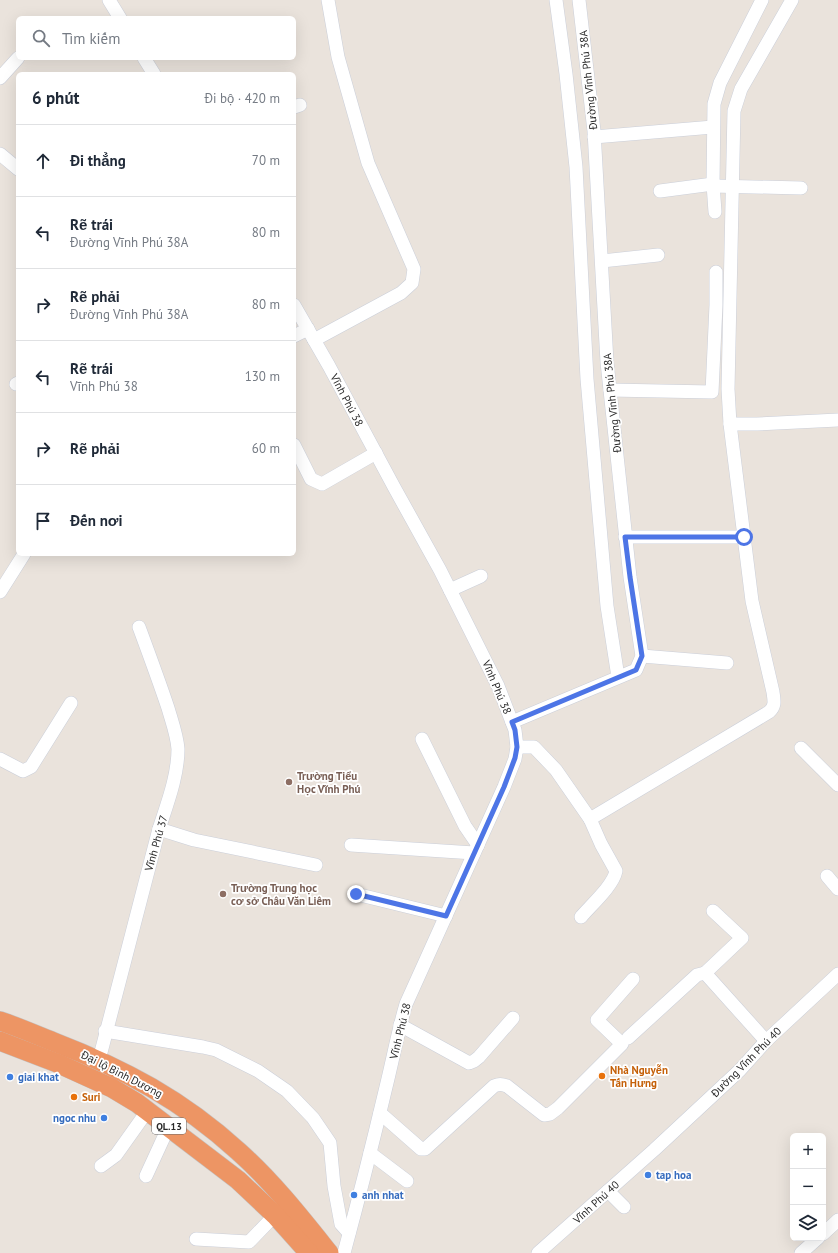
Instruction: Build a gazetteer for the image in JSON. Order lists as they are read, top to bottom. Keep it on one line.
{"streets":{"highway":["Đại lộ Bình Dương","QL.13"],"street":["Đường Vĩnh Phú 38A","Vĩnh Phú 38","Vĩnh Phú 37","Đường Vĩnh Phú 40","Vĩnh Phú 40"]},"crossings":[["Vĩnh Phú 37","Đại lộ Bình Dương"],["Đường Vĩnh Phú 40","Vĩnh Phú 40"]],"places":["Trường Tiểu Học Vĩnh Phú","Trường Trung học cơ sở Châu Văn Liêm","Nhà Nguyễn Tấn Hưng","giai khat","Suri","ngoc nhu","tap hoa","anh nhat"],"page":{"search":"Tìm kiếm","heading":["6 phút","Đi bộ · 420 m"],"list":[["Đi thẳng","70 m"],["Rẽ trái","Đường Vĩnh Phú 38A","80 m"],["Rẽ phải","Đường Vĩnh Phú 38A","80 m"],["Rẽ trái","Vĩnh Phú 38","130 m"],["Rẽ phải","60 m"],"Đến nơi"],"map_buttons":["+","−"]}}
